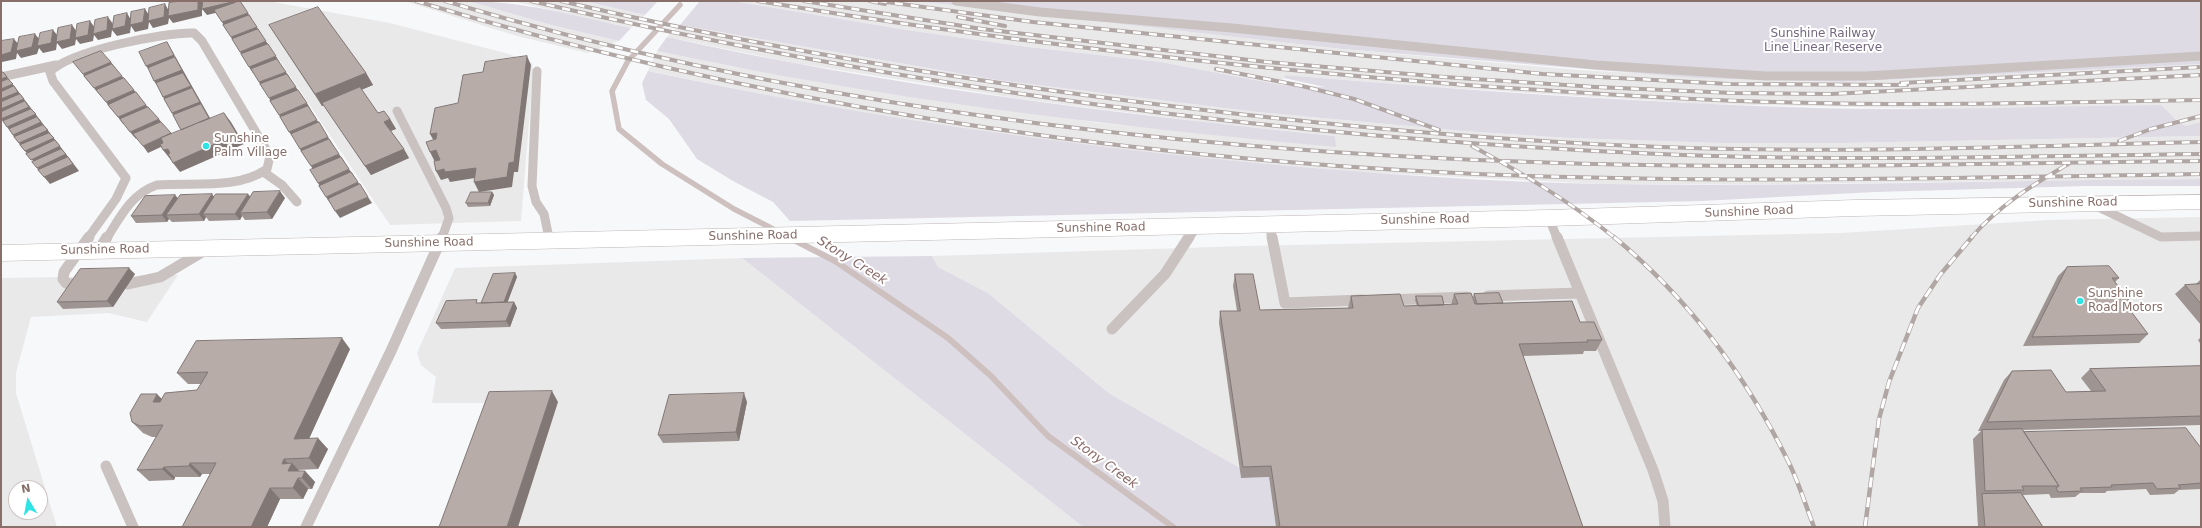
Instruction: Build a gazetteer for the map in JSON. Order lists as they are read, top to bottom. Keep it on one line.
{"streets":{"main road":["Sunshine Road"]},"water":["Stony Creek"],"parks":["Sunshine Railway Line Linear Reserve"],"places":["Sunshine Palm Village","Sunshine Road Motors"],"north":"top"}
